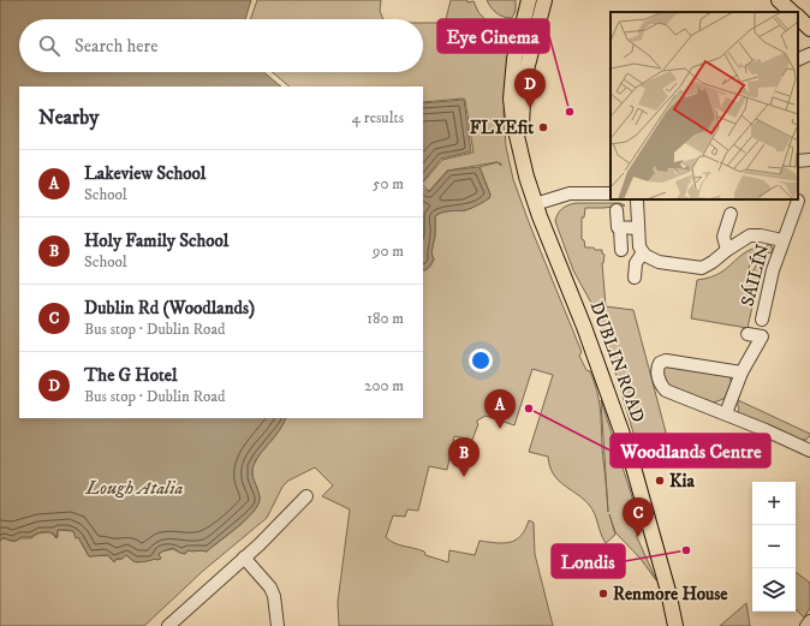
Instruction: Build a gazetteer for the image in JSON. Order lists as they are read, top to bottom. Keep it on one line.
{"streets":{"main road":["DUBLIN ROAD"],"street":["SÁILÍN"]},"water":["Lough Atalia"],"places":["Eye Cinema","FLYEfit","Woodlands Centre","Kia","Londis","Renmore House"],"page":{"search":"Search here","pins":["D","A","B","C"],"heading":["Nearby","4 results"],"list":[{"mark":"A","name":"Lakeview School","note":"School","value":"50 m"},{"mark":"B","name":"Holy Family School","note":"School","value":"90 m"},{"mark":"C","name":"Dublin Rd (Woodlands)","note":"Bus stop · Dublin Road","value":"180 m"},{"mark":"D","name":"The G Hotel","note":"Bus stop · Dublin Road","value":"200 m"}],"map_buttons":["+","−"]}}
